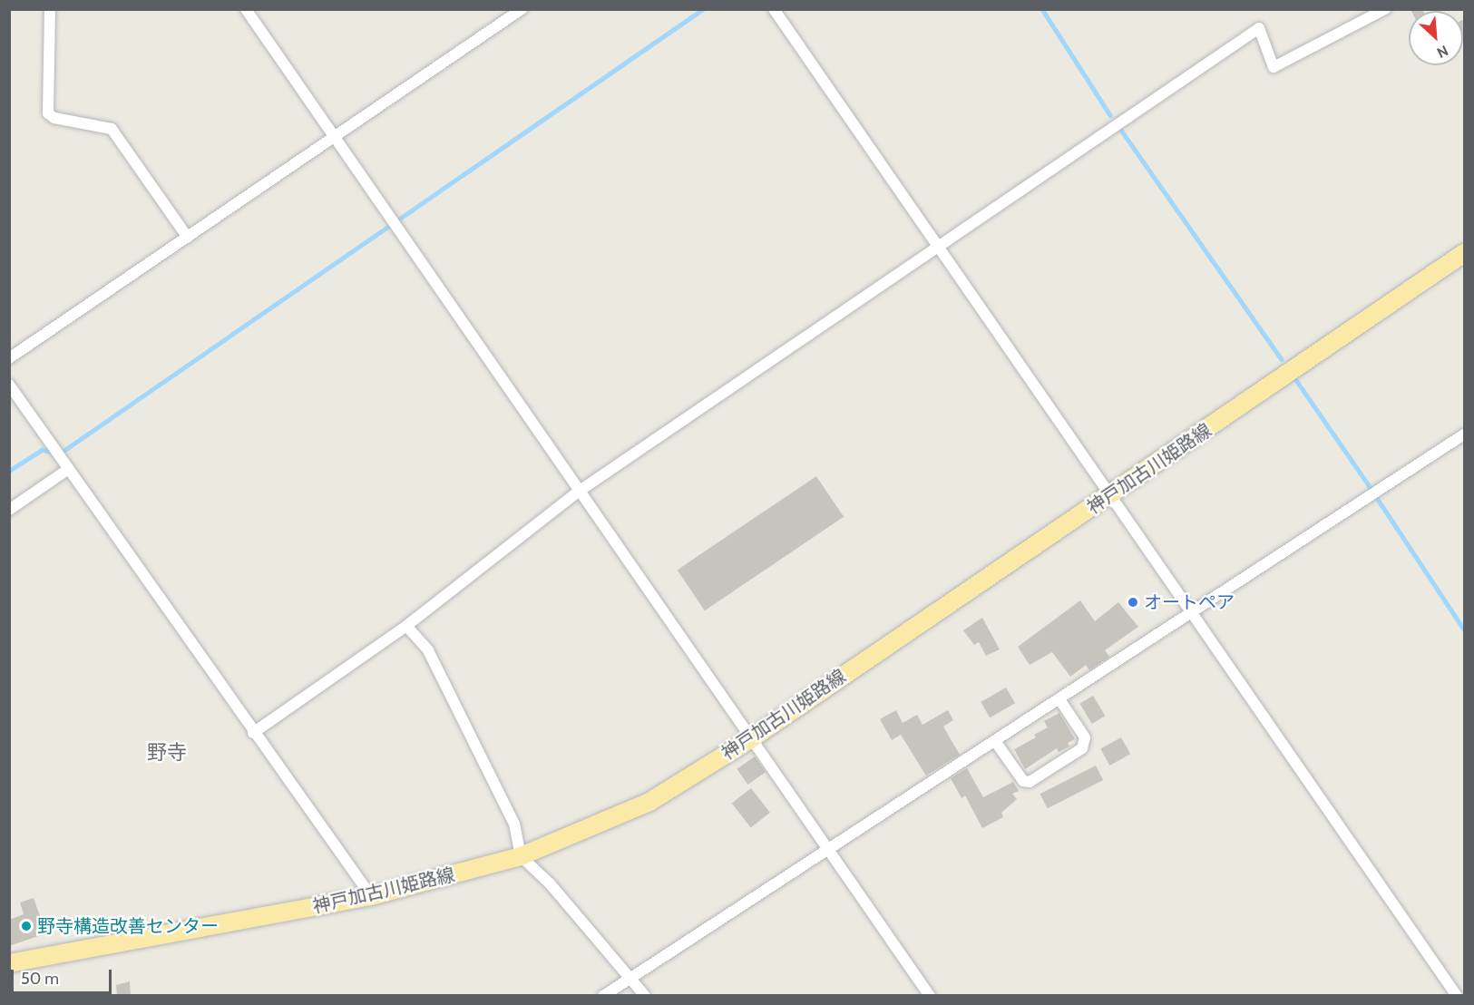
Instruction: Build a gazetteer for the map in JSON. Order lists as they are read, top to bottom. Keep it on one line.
{"streets":{"main road":["神戸加古川姫路線"]},"districts":["野寺"],"places":["オートペア","野寺構造改善センター"],"scale_bar":"50 m","north":"bottom right"}
